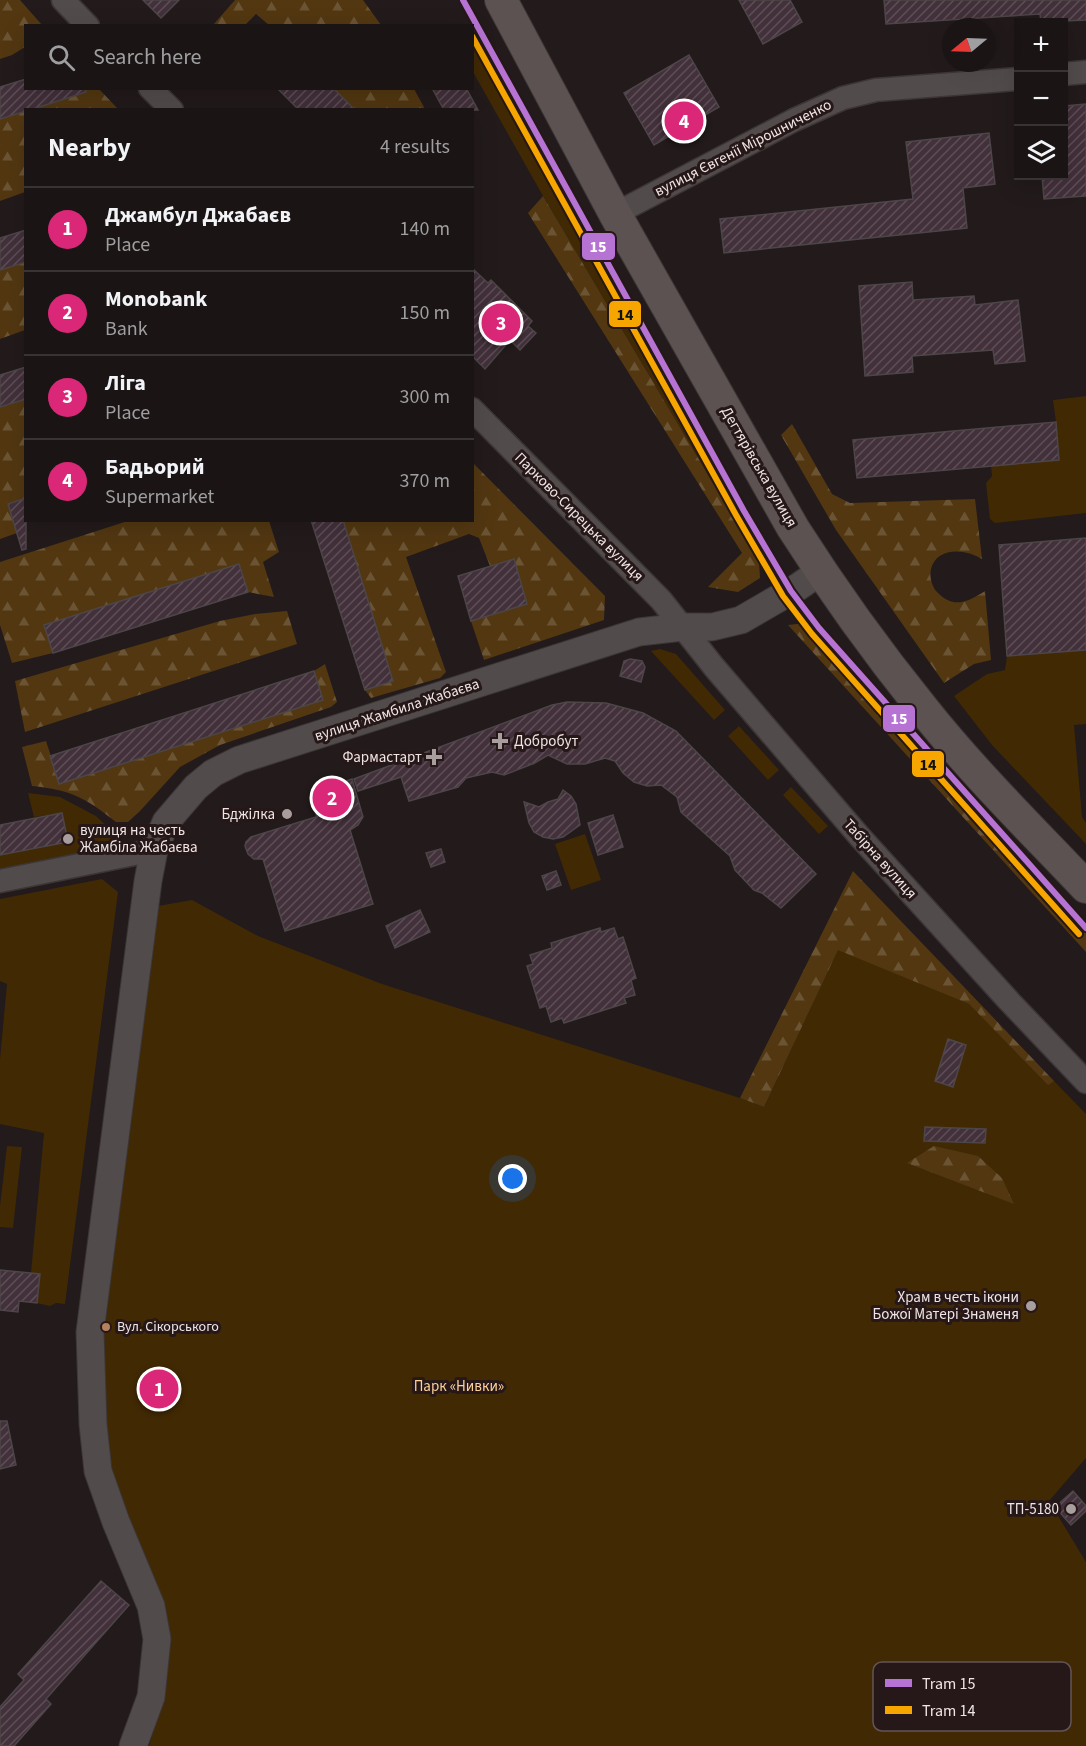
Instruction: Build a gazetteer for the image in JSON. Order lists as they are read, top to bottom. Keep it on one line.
{"streets":{"main road":["Дегтярівська вулиця"],"street":["вулиця Євгенії Мірошниченко","Парково-Сирецька вулиця","вулиця Жамбила Жабаєва","Табірна вулиця"]},"crossings":[["вулиця Євгенії Мірошниченко","Дегтярівська вулиця"],["Дегтярівська вулиця","вулиця Жамбила Жабаєва"],["Парково-Сирецька вулиця","вулиця Жамбила Жабаєва"],["Парково-Сирецька вулиця","Табірна вулиця"],["вулиця Жамбила Жабаєва","Табірна вулиця"]],"parks":["Парк «Нивки»"],"places":{"health":["Добробут","Фармастарт"],"other":["Бджілка","вулиця на честь Жамбіла Жабаєва","Храм в честь ікони Божої Матері Знаменя","Вул. Сікорського","ТП-5180"]},"lines":["tram line 15","tram line 14"],"legend":["Tram 15","Tram 14"],"north":"left","page":{"map_buttons":["+","−"],"search":"Search here","pins":["4","3","2","1"],"heading":["Nearby","4 results"],"list":[{"mark":"1","name":"Джамбул Джабаєв","note":"Place","value":"140 m"},{"mark":"2","name":"Monobank","note":"Bank","value":"150 m"},{"mark":"3","name":"Ліга","note":"Place","value":"300 m"},{"mark":"4","name":"Бадьорий","note":"Supermarket","value":"370 m"}]}}
